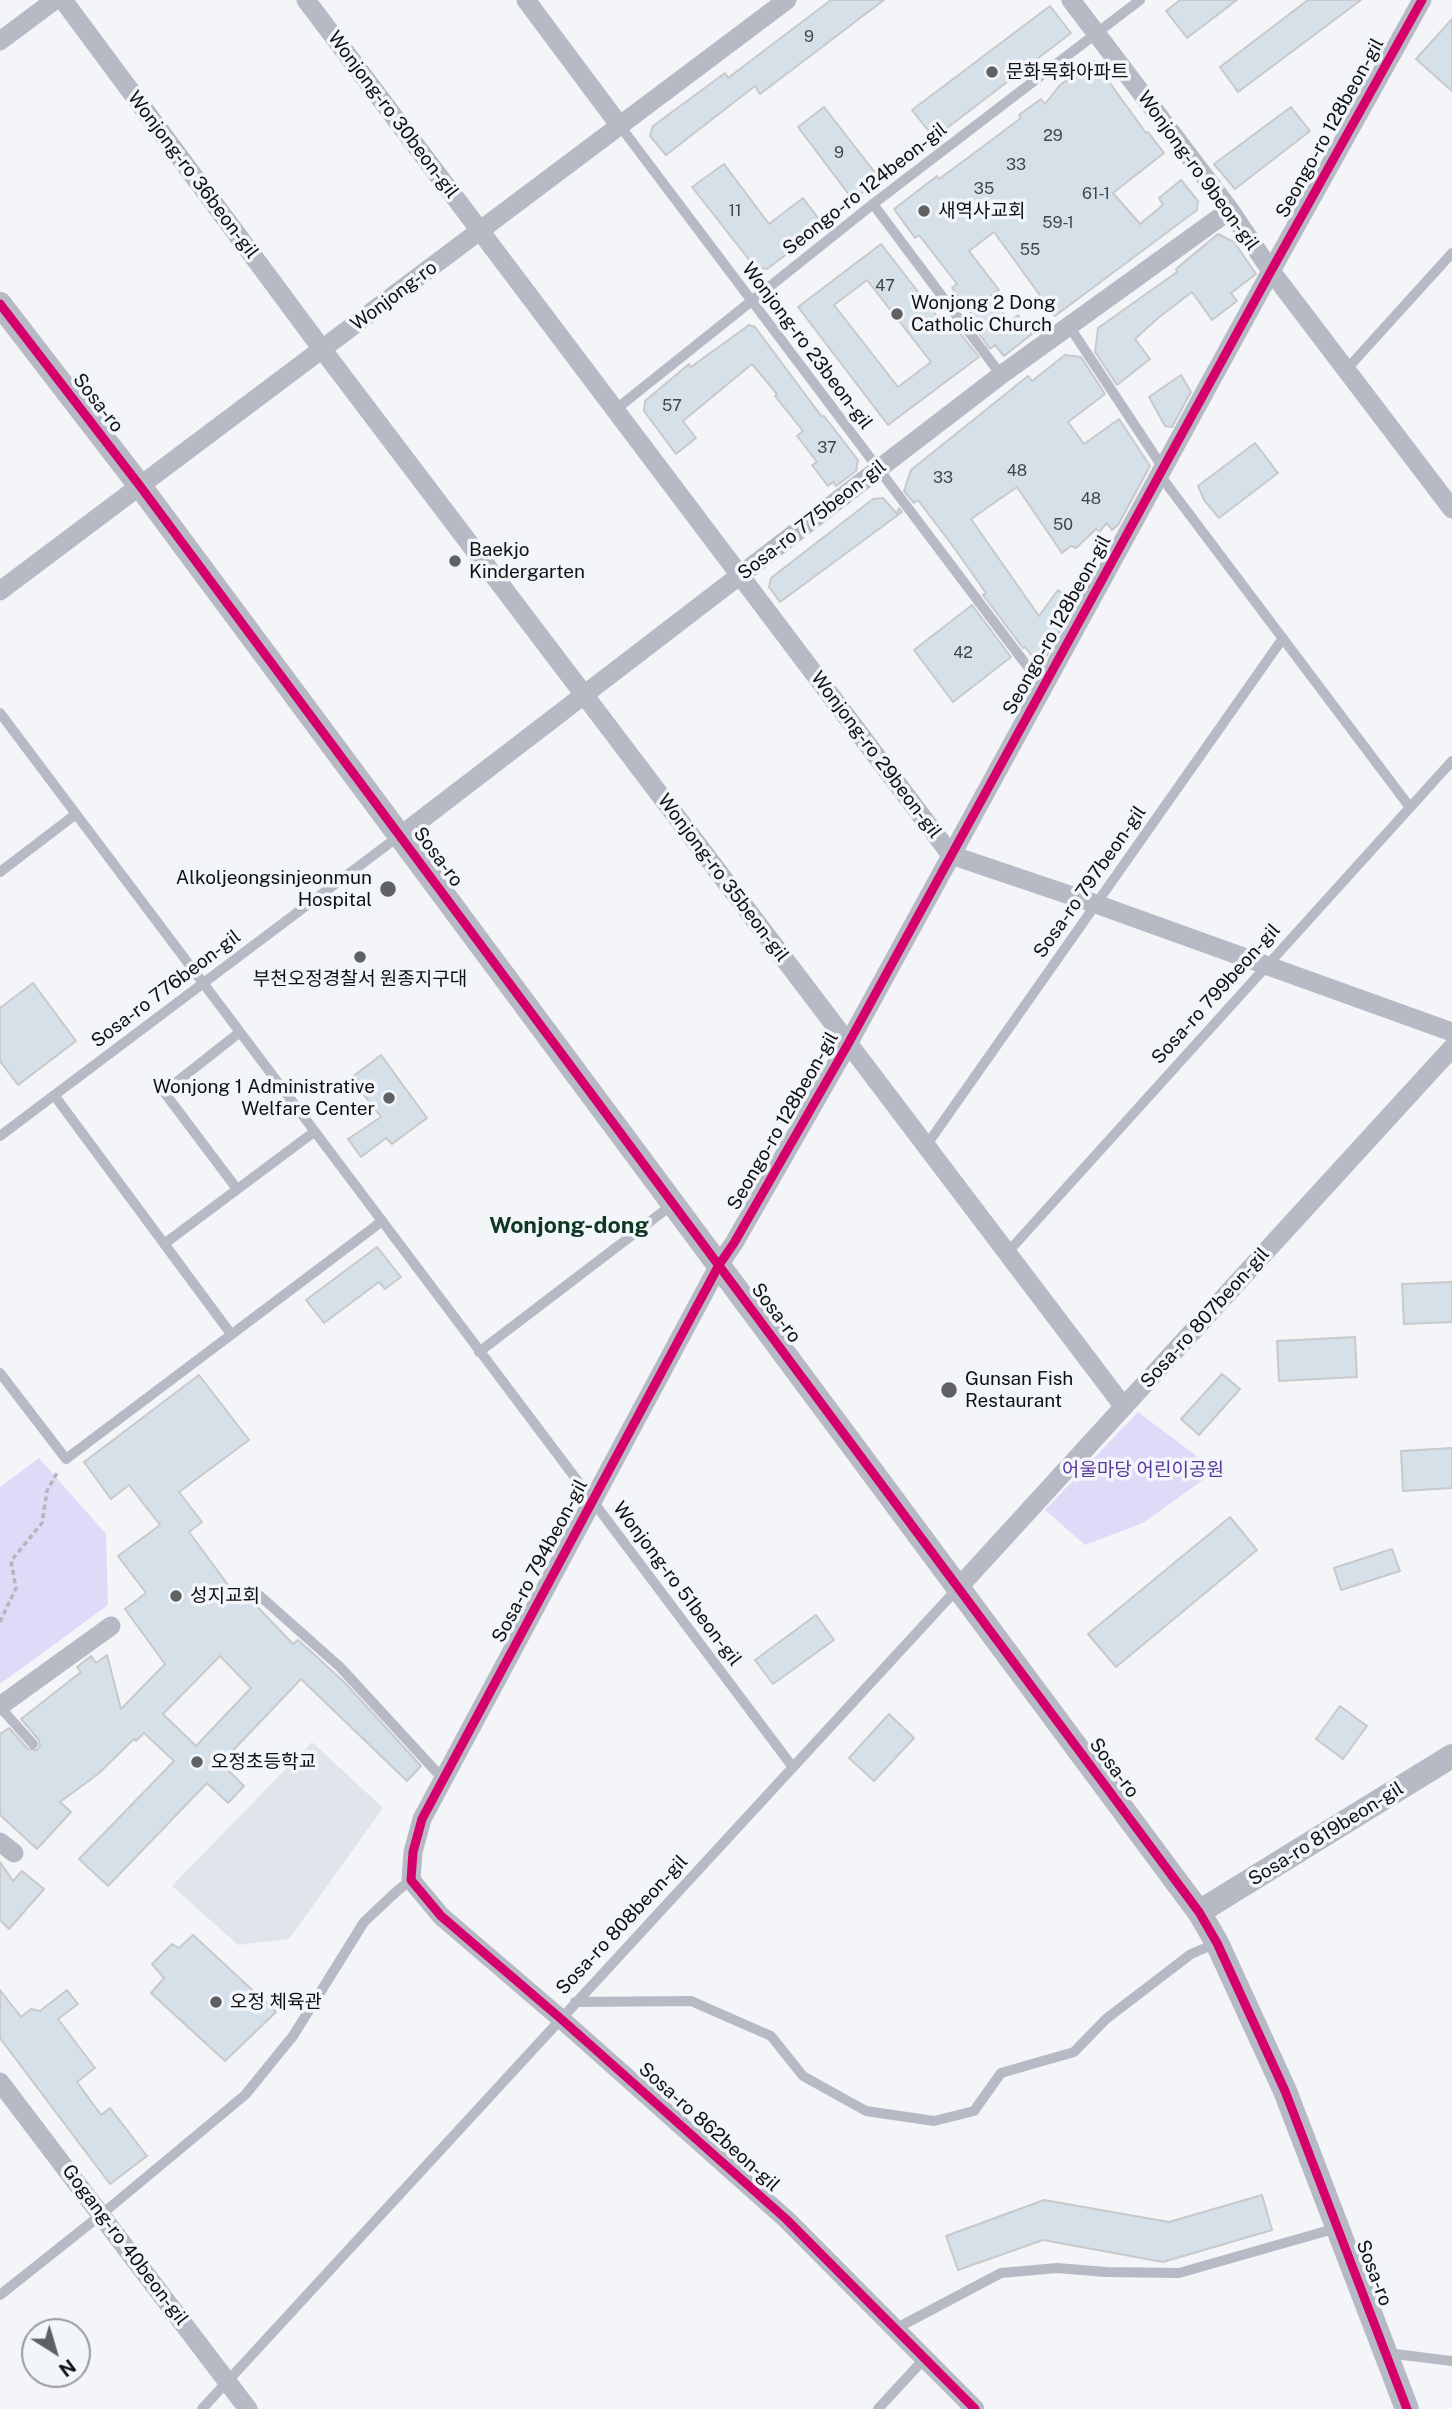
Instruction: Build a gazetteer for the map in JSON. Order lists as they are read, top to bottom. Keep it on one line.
{"streets":{"street":["Wonjong-ro 30beon-gil","Seongo-ro 128beon-gil","Wonjong-ro 9beon-gil","Wonjong-ro 36beon-gil","Wonjong-ro","Sosa-ro","Sosa-ro 775beon-gil","Wonjong-ro 29beon-gil","Wonjong-ro 35beon-gil","Sosa-ro 807beon-gil","Sosa-ro 794beon-gil","Sosa-ro 819beon-gil","Sosa-ro 862beon-gil","Gogang-ro 40beon-gil"],"lane":["Seongo-ro 124beon-gil","Wonjong-ro 23beon-gil","Sosa-ro 797beon-gil","Sosa-ro 776beon-gil","Sosa-ro 799beon-gil","Wonjong-ro 51beon-gil","Sosa-ro 808beon-gil"]},"crossings":[["Wonjong-ro 30beon-gil","Wonjong-ro"],["Wonjong-ro 30beon-gil","Wonjong-ro 29beon-gil"],["Seongo-ro 128beon-gil","Wonjong-ro 9beon-gil"],["Seongo-ro 128beon-gil","Wonjong-ro 23beon-gil"],["Seongo-ro 128beon-gil","Sosa-ro"],["Seongo-ro 128beon-gil","Wonjong-ro 29beon-gil"],["Seongo-ro 128beon-gil","Wonjong-ro 35beon-gil"],["Seongo-ro 128beon-gil","Sosa-ro 794beon-gil"],["Wonjong-ro 9beon-gil","Seongo-ro 124beon-gil"],["Wonjong-ro 9beon-gil","Sosa-ro 775beon-gil"],["Wonjong-ro 36beon-gil","Wonjong-ro"],["Wonjong-ro 36beon-gil","Wonjong-ro 35beon-gil"],["Seongo-ro 124beon-gil","Wonjong-ro 23beon-gil"],["Seongo-ro 124beon-gil","Wonjong-ro 29beon-gil"],["Wonjong-ro","Wonjong-ro 23beon-gil"],["Wonjong-ro","Sosa-ro"],["Wonjong-ro","Wonjong-ro 29beon-gil"],["Wonjong-ro","Wonjong-ro 35beon-gil"],["Wonjong-ro 23beon-gil","Sosa-ro 775beon-gil"],["Sosa-ro","Sosa-ro 775beon-gil"],["Sosa-ro","Sosa-ro 776beon-gil"],["Sosa-ro","Sosa-ro 807beon-gil"],["Sosa-ro","Sosa-ro 794beon-gil"],["Sosa-ro","Sosa-ro 819beon-gil"],["Sosa-ro","Sosa-ro 808beon-gil"],["Sosa-ro 775beon-gil","Wonjong-ro 29beon-gil"],["Sosa-ro 775beon-gil","Wonjong-ro 35beon-gil"],["Sosa-ro 775beon-gil","Sosa-ro 776beon-gil"],["Wonjong-ro 29beon-gil","Sosa-ro 797beon-gil"],["Wonjong-ro 29beon-gil","Sosa-ro 799beon-gil"],["Wonjong-ro 35beon-gil","Sosa-ro 797beon-gil"],["Wonjong-ro 35beon-gil","Sosa-ro 799beon-gil"],["Wonjong-ro 35beon-gil","Sosa-ro 807beon-gil"],["Sosa-ro 776beon-gil","Wonjong-ro 51beon-gil"],["Sosa-ro 807beon-gil","Sosa-ro 808beon-gil"],["Sosa-ro 794beon-gil","Wonjong-ro 51beon-gil"],["Sosa-ro 794beon-gil","Sosa-ro 862beon-gil"],["Wonjong-ro 51beon-gil","Sosa-ro 808beon-gil"],["Sosa-ro 808beon-gil","Sosa-ro 862beon-gil"],["Sosa-ro 808beon-gil","Gogang-ro 40beon-gil"]],"districts":["Wonjong-dong"],"parks":["어울마당 어린이공원"],"places":["문화목화아파트","새역사교회","Wonjong 2 Dong Catholic Church","Baekjo Kindergarten","Alkoljeongsinjeonmun Hospital","부천오정경찰서 원종지구대","Wonjong 1 Administrative Welfare Center","Gunsan Fish Restaurant","성지교회","오정초등학교","오정 체육관"],"house_numbers":["9","29","9","33","35","61-1","11","59-1","55","47","57","37","48","33","48","50","42"],"north":"bottom right"}
